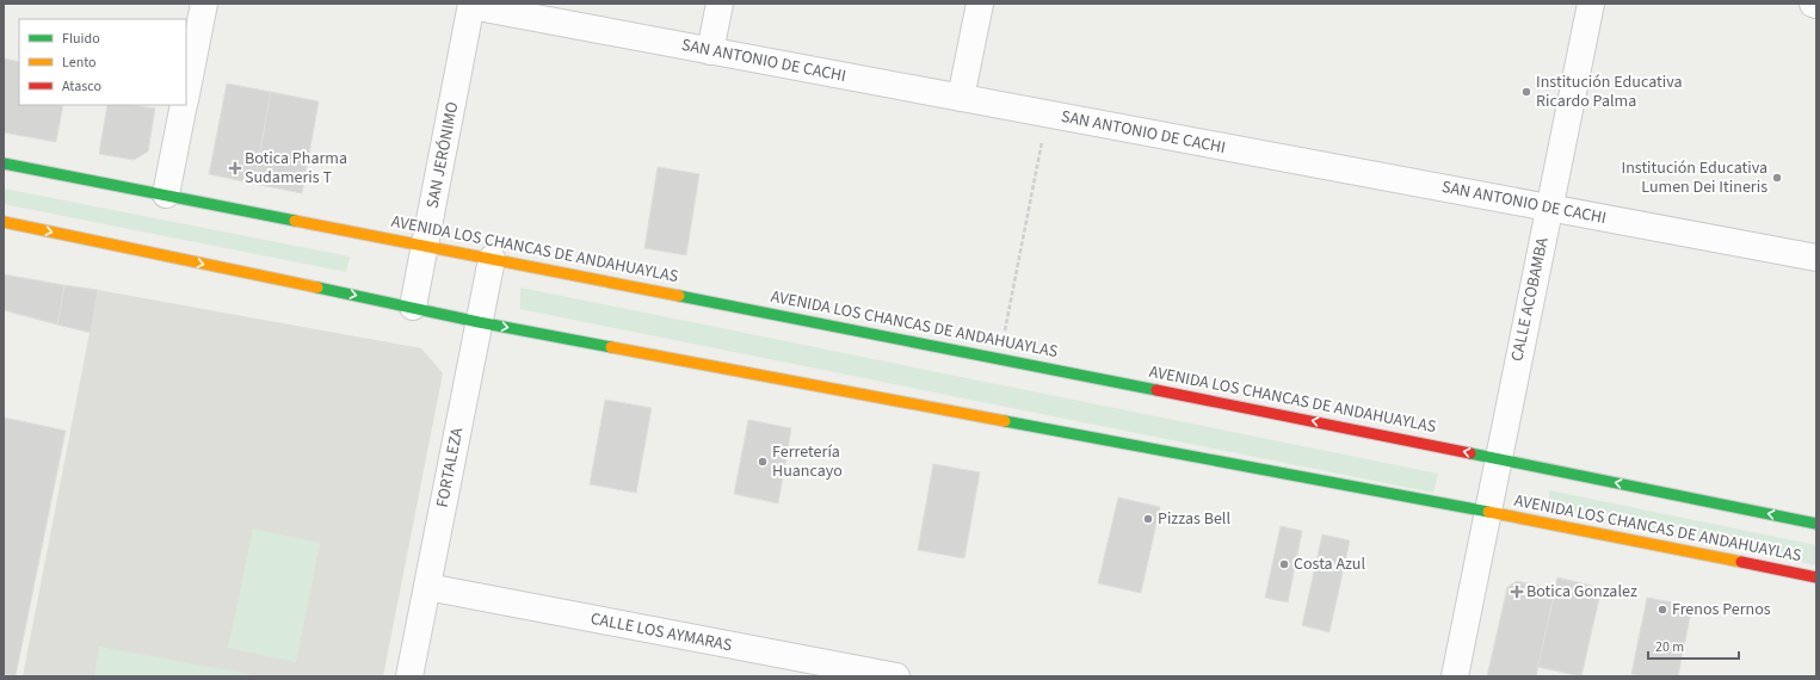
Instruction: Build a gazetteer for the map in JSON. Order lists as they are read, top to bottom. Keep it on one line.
{"streets":{"main road":["AVENIDA LOS CHANCAS DE ANDAHUAYLAS"],"street":["SAN ANTONIO DE CACHI","SAN JERÓNIMO","CALLE ACOBAMBA","FORTALEZA","CALLE LOS AYMARAS"]},"crossings":[["SAN ANTONIO DE CACHI","SAN JERÓNIMO"],["SAN ANTONIO DE CACHI","CALLE ACOBAMBA"],["SAN JERÓNIMO","AVENIDA LOS CHANCAS DE ANDAHUAYLAS"],["AVENIDA LOS CHANCAS DE ANDAHUAYLAS","CALLE ACOBAMBA"],["AVENIDA LOS CHANCAS DE ANDAHUAYLAS","FORTALEZA"],["FORTALEZA","CALLE LOS AYMARAS"]],"places":{"other":["Institución Educativa Ricardo Palma","Institución Educativa Lumen Dei Itineris","Ferretería Huancayo","Pizzas Bell","Costa Azul","Frenos Pernos"],"health":["Botica Pharma Sudameris T","Botica Gonzalez"]},"legend":["Fluido","Lento","Atasco"],"scale_bar":"20 m"}
